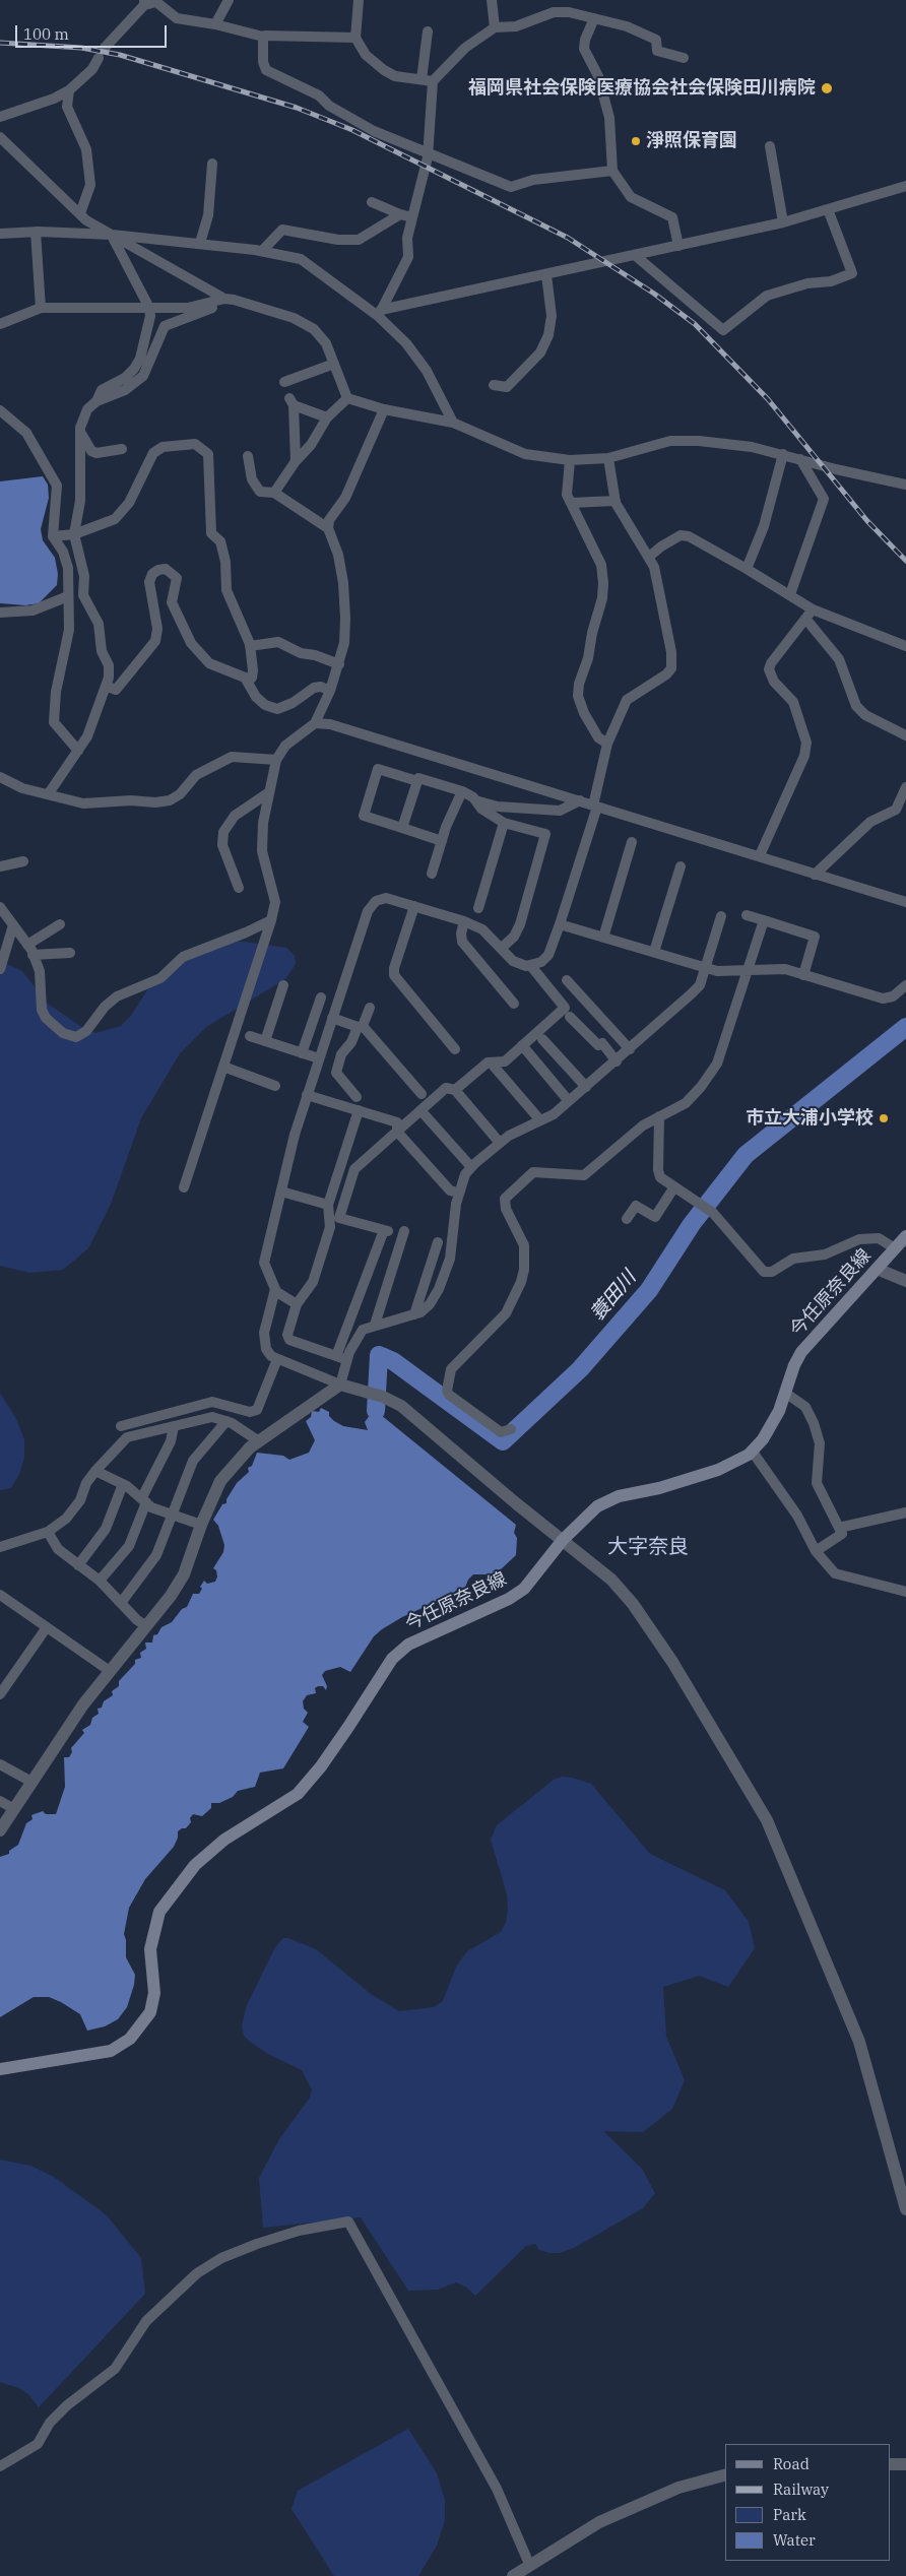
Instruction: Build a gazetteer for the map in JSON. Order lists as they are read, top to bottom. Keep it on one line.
{"streets":{"main road":["今任原奈良線"]},"districts":["大字奈良"],"water":["蓑田川"],"places":["福岡県社会保険医療協会社会保険田川病院","淨照保育園","市立大浦小学校"],"legend":["Road","Railway","Park","Water"],"scale_bar":"100 m"}
